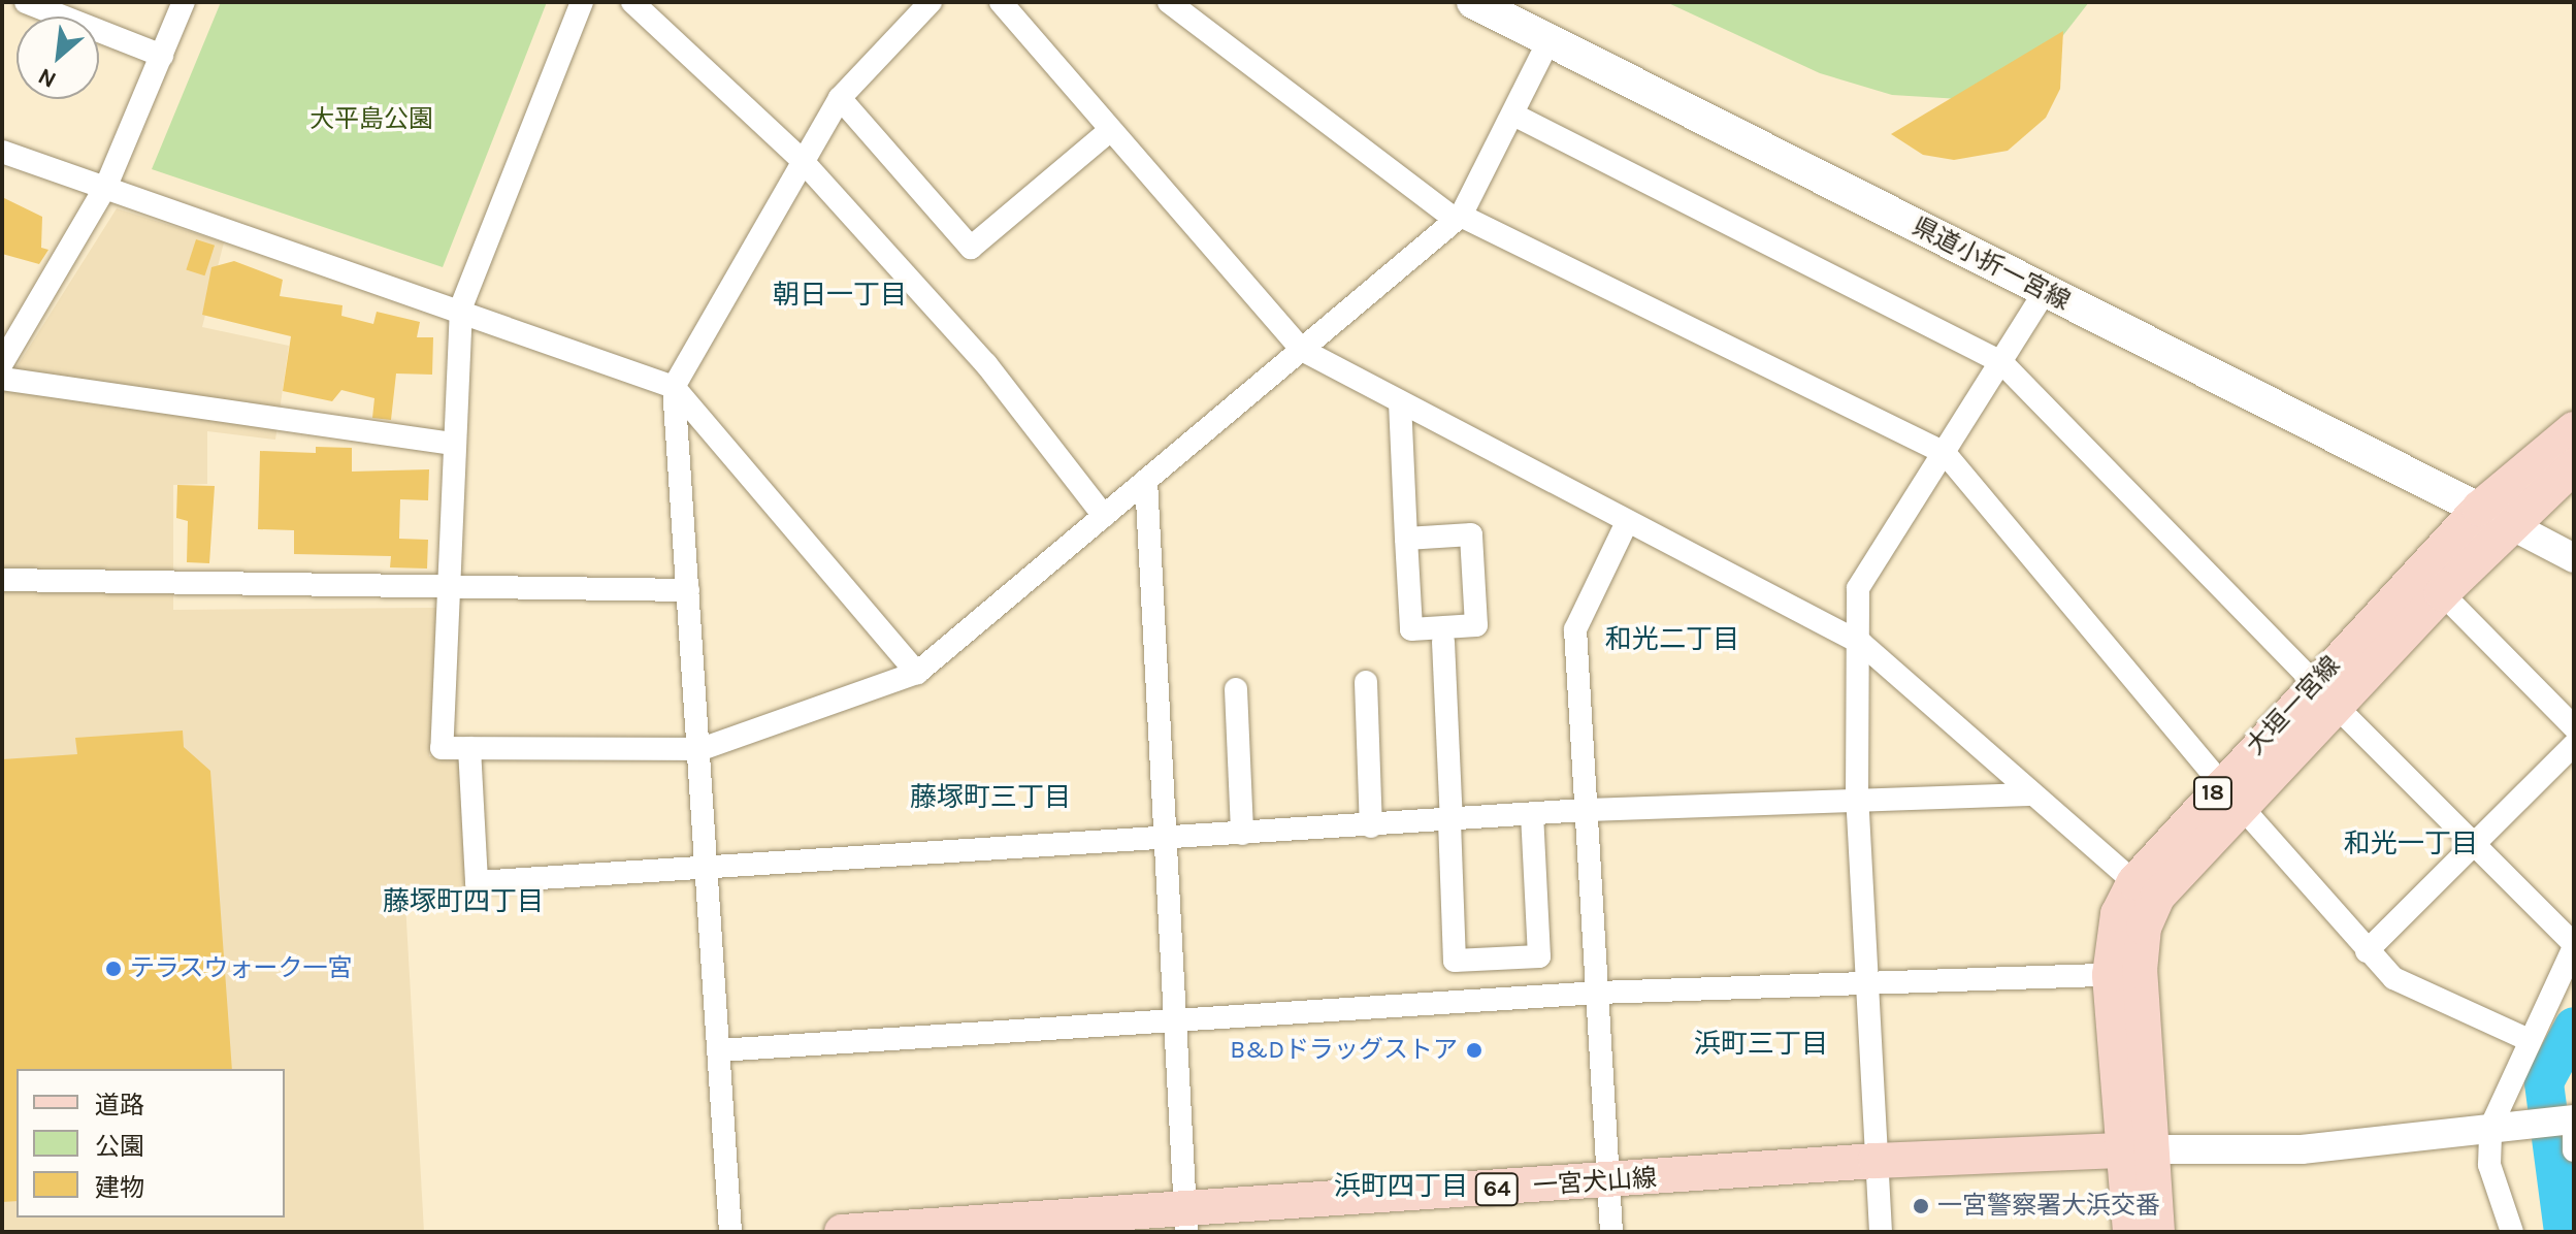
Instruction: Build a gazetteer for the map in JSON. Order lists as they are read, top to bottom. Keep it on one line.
{"streets":{"main road":["県道小折一宮線","大垣一宮線","18","一宮犬山線","64"]},"crossings":[["県道小折一宮線","大垣一宮線"],["大垣一宮線","一宮犬山線"]],"districts":["朝日一丁目","和光二丁目","藤塚町三丁目","和光一丁目","藤塚町四丁目","浜町三丁目","浜町四丁目"],"parks":["大平島公園"],"places":["テラスウォーク一宮","B&Dドラッグストア","一宮警察署大浜交番"],"legend":["道路","公園","建物"],"north":"bottom left"}
